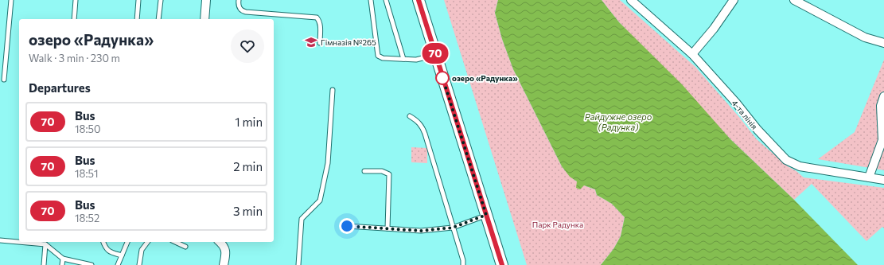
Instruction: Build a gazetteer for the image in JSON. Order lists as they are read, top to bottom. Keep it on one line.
{"streets":{"street":["4-та лінія"]},"water":["Райдужне озеро (Радунка)"],"parks":["Парк Радунка"],"places":{"school or university":["Гімназія №265"],"other":["озеро «Радунка»"]},"lines":["bus line 70"],"page":{"on_map":"70","heading":[["озеро «Радунка»","Walk · 3 min · 230 m"],"Departures"],"list":[{"mark":"70","name":"Bus","note":"18:50","value":"1 min"},{"mark":"70","name":"Bus","note":"18:51","value":"2 min"},{"mark":"70","name":"Bus","note":"18:52","value":"3 min"}]}}
